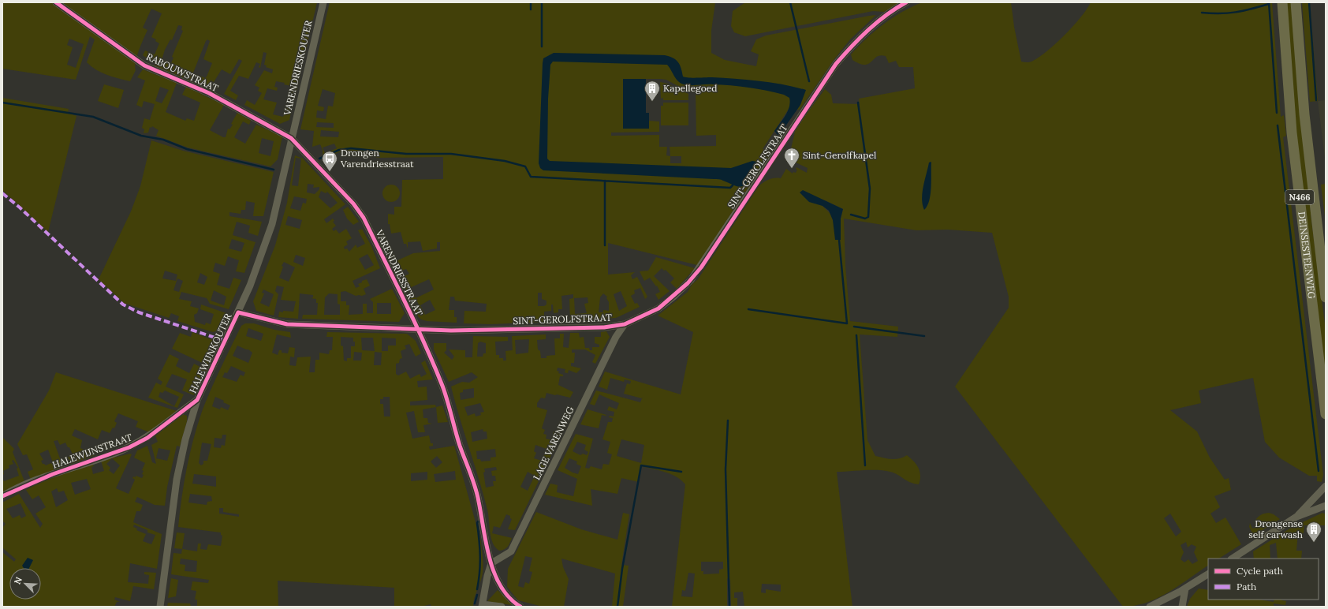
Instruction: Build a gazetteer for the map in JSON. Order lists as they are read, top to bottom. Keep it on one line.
{"streets":{"highway":["N466","DEINSESTEENWEG"],"street":["VARENDRIESKOUTER","RABOUWSTRAAT","SINT-GEROLFSTRAAT","VARENDRIESSTRAAT","HALEWIJNKOUTER","LAGE VARENWEG","HALEWIJNSTRAAT"]},"crossings":[["VARENDRIESKOUTER","RABOUWSTRAAT"],["VARENDRIESKOUTER","VARENDRIESSTRAAT"],["VARENDRIESKOUTER","HALEWIJNKOUTER"],["RABOUWSTRAAT","VARENDRIESSTRAAT"],["RABOUWSTRAAT","HALEWIJNKOUTER"],["SINT-GEROLFSTRAAT","VARENDRIESSTRAAT"],["SINT-GEROLFSTRAAT","HALEWIJNKOUTER"],["SINT-GEROLFSTRAAT","LAGE VARENWEG"],["VARENDRIESSTRAAT","HALEWIJNKOUTER"],["VARENDRIESSTRAAT","LAGE VARENWEG"],["HALEWIJNKOUTER","HALEWIJNSTRAAT"]],"places":{"building":["Kapellegoed","Drongense self carwash"],"church":["Sint-Gerolfkapel"],"bus stop":["Drongen Varendriesstraat"]},"legend":["Cycle path","Path"],"north":"top left"}
